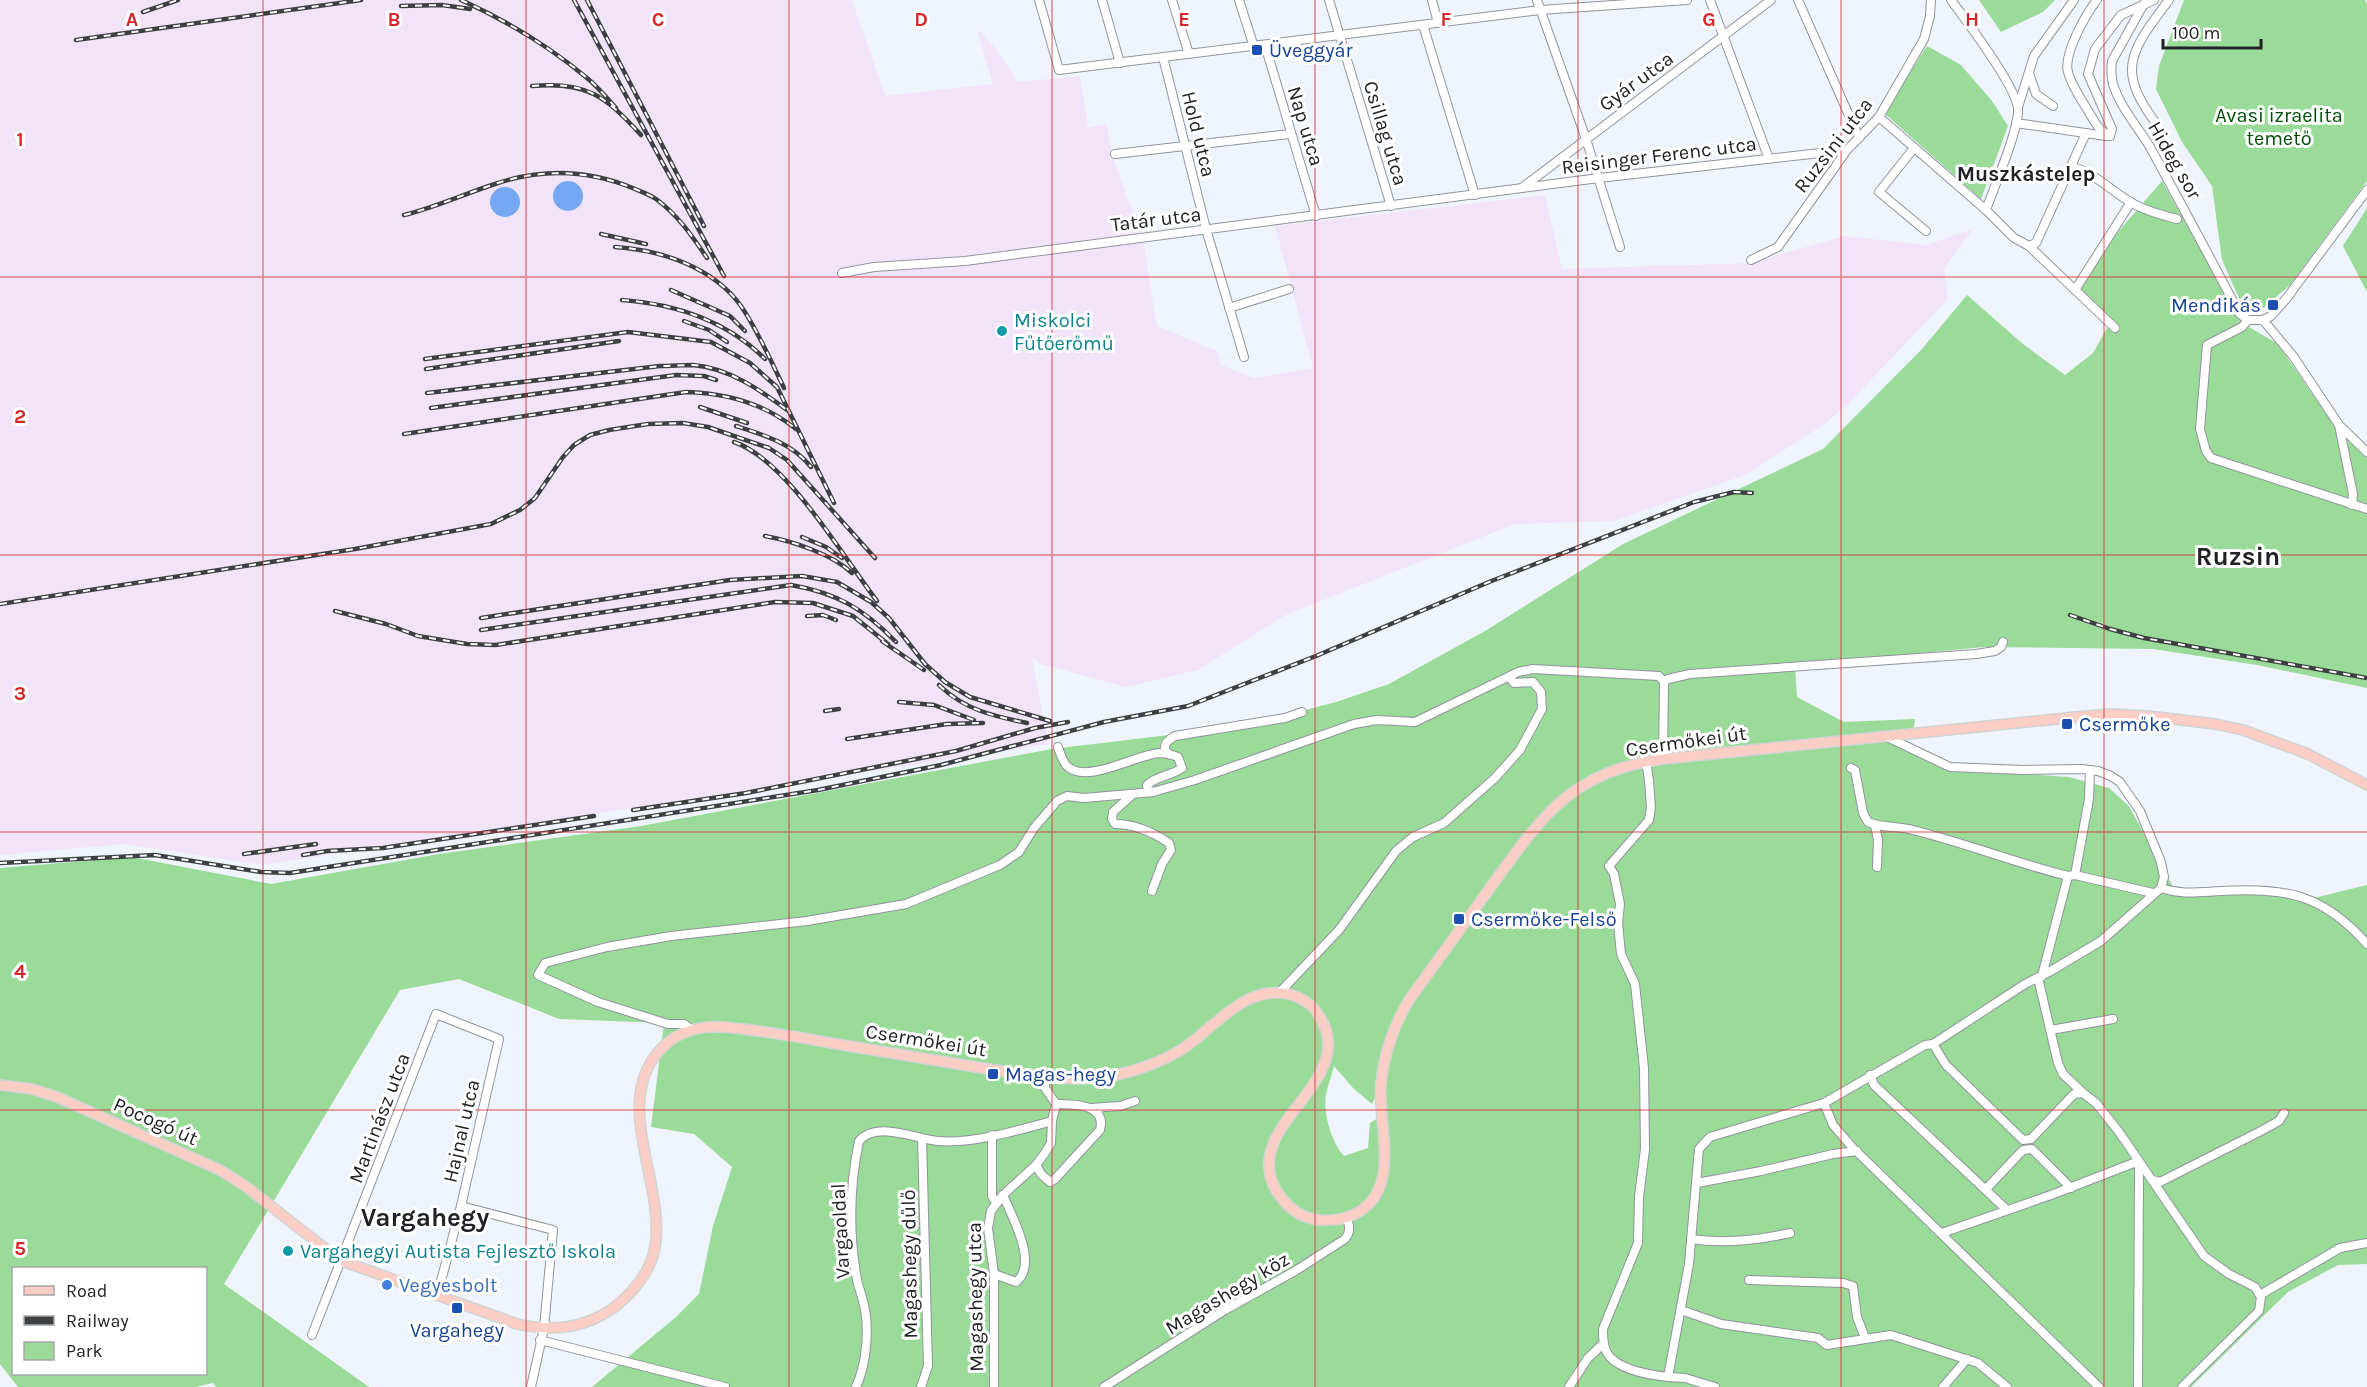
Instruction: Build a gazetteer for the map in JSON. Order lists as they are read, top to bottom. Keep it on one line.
{"streets":{"main road":["Csermőkei út","Pocogó út"],"street":["Gyár utca","Nap utca","Csillag utca","Hold utca","Ruzsini utca","Reisinger Ferenc utca","Hideg sor","Tatár utca","Martinász utca","Hajnal utca","Vargaoldal","Magashegy dűlő","Magashegy köz","Magashegy utca"]},"crossings":[["Gyár utca","Reisinger Ferenc utca"],["Nap utca","Tatár utca"],["Csillag utca","Tatár utca"],["Hold utca","Tatár utca"],["Ruzsini utca","Reisinger Ferenc utca"],["Reisinger Ferenc utca","Tatár utca"],["Csermőkei út","Martinász utca"],["Csermőkei út","Pocogó út"],["Csermőkei út","Hajnal utca"],["Csermőkei út","Magashegy köz"],["Martinász utca","Hajnal utca"],["Vargaoldal","Magashegy dűlő"],["Vargaoldal","Magashegy utca"]],"districts":["Muszkástelep","Ruzsin","Vargahegy"],"parks":["Avasi izraelita temető"],"places":{"transit":["Üveggyár","Mendikás","Csermőke","Csermőke-Felső","Magas-hegy","Vargahegy"],"other":["Miskolci Fűtőerőmű","Vargahegyi Autista Fejlesztő Iskola","Vegyesbolt"]},"legend":["Road","Railway","Park"],"scale_bar":"100 m","grid":{"columns":["A","B","C","D","E","F","G","H"],"rows":["1","2","3","4","5"]}}
